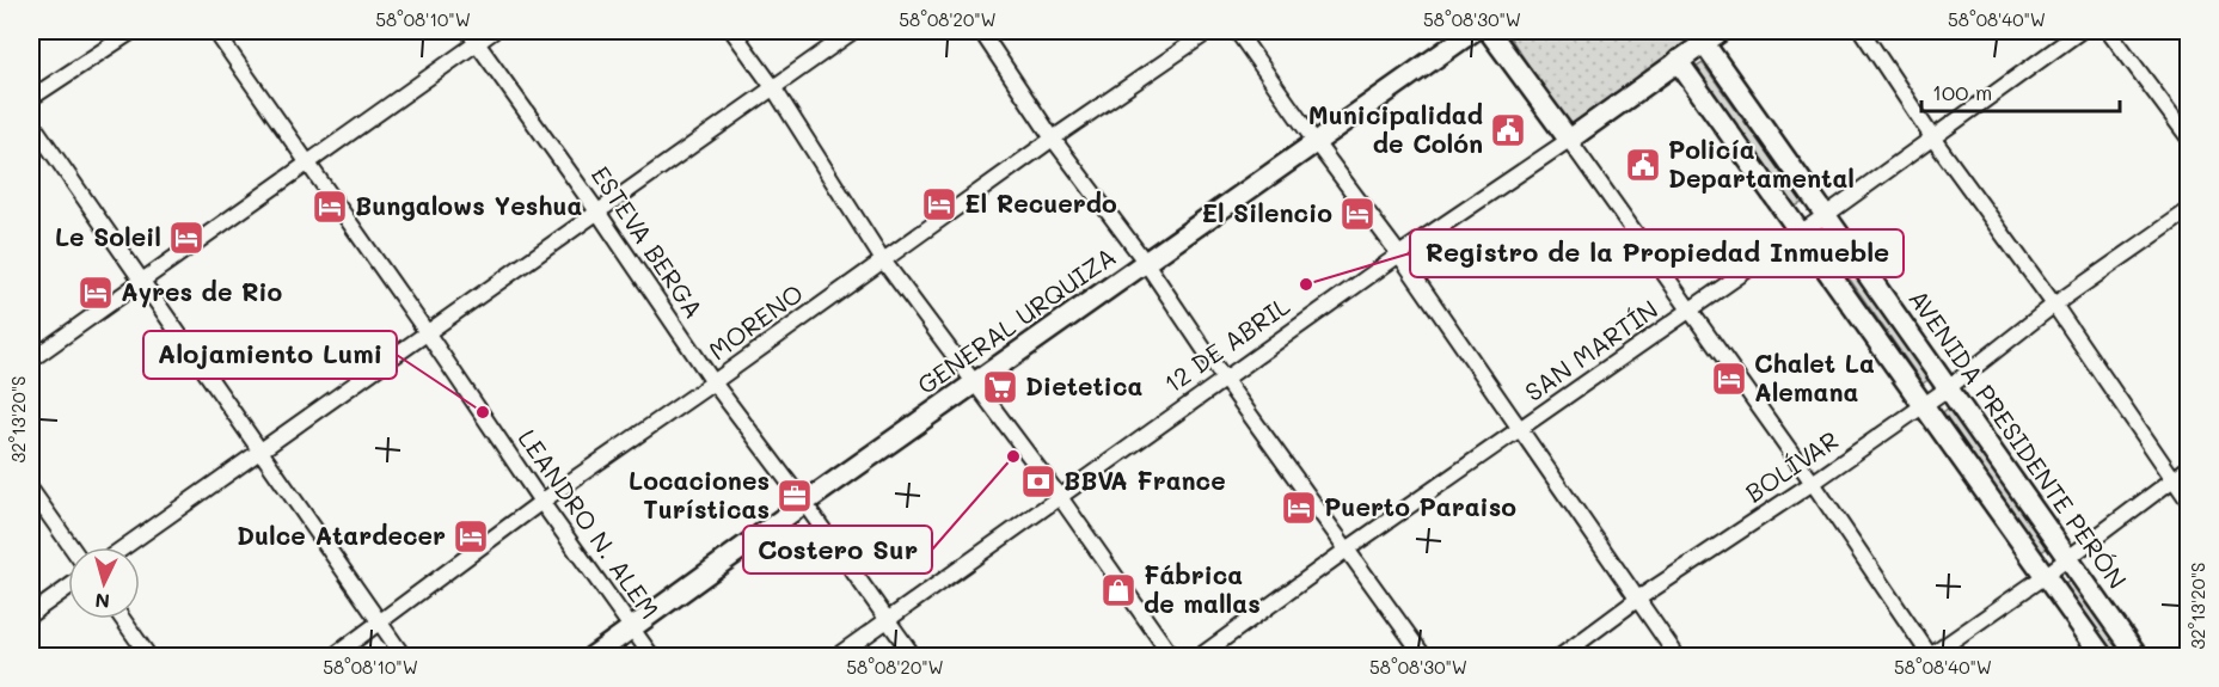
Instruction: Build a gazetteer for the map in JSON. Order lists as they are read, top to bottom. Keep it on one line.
{"streets":{"main road":["GENERAL URQUIZA","12 DE ABRIL","AVENIDA PRESIDENTE PERÓN"],"street":["ESTEVA BERGA","MORENO","SAN MARTÍN","BOLÍVAR","LEANDRO N. ALEM"]},"crossings":[["ESTEVA BERGA","GENERAL URQUIZA"],["ESTEVA BERGA","MORENO"],["ESTEVA BERGA","12 DE ABRIL"],["GENERAL URQUIZA","LEANDRO N. ALEM"],["MORENO","LEANDRO N. ALEM"],["12 DE ABRIL","AVENIDA PRESIDENTE PERÓN"],["SAN MARTÍN","AVENIDA PRESIDENTE PERÓN"],["AVENIDA PRESIDENTE PERÓN","BOLÍVAR"]],"places":{"public building":["Municipalidad de Colón","Policía Departamental"],"hotel":["El Recuerdo","Bungalows Yeshua","El Silencio","Le Soleil","Ayres de Rio","Chalet La Alemana","Puerto Paraiso","Dulce Atardecer"],"other":["Registro de la Propiedad Inmueble","Alojamiento Lumi","Costero Sur"],"supermarket":["Dietetica"],"bank":["BBVA France"],"office":["Locaciones Turísticas"],"shop":["Fábrica de mallas"]},"scale_bar":"100 m","north":"bottom","coordinates":["58°08'10\"W","58°08'20\"W","58°08'30\"W","58°08'40\"W","32°13'20\"S"]}
